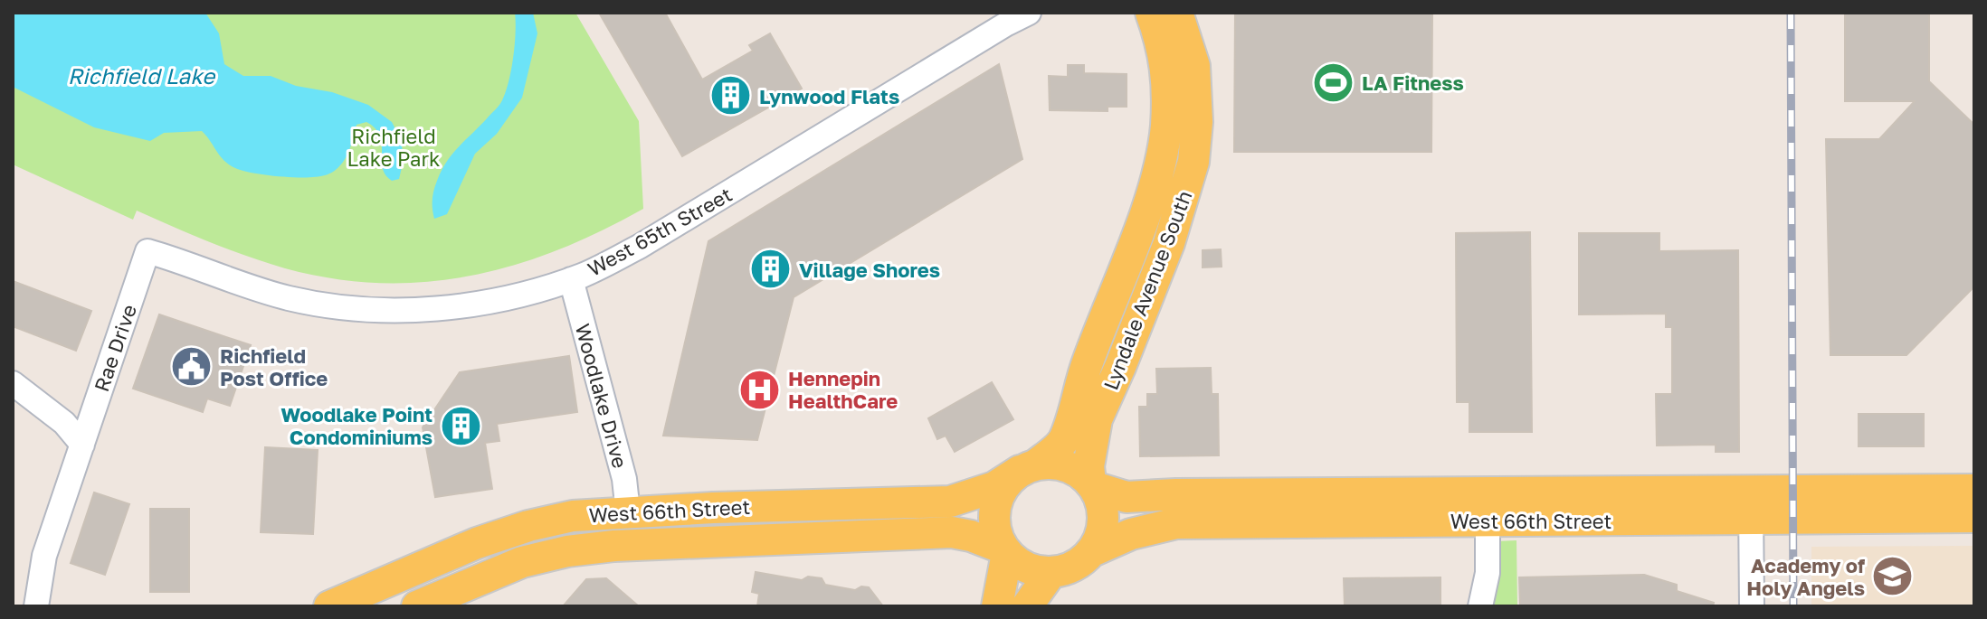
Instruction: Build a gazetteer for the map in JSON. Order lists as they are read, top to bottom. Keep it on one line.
{"streets":{"main road":["Lyndale Avenue South","West 66th Street"],"street":["West 65th Street","Rae Drive","Woodlake Drive"]},"crossings":[["West 65th Street","Rae Drive"],["West 65th Street","Woodlake Drive"],["Lyndale Avenue South","West 66th Street"],["Woodlake Drive","West 66th Street"]],"water":["Richfield Lake"],"parks":["Richfield Lake Park"],"places":{"sports":["LA Fitness"],"building":["Lynwood Flats","Village Shores","Woodlake Point Condominiums"],"public building":["Richfield Post Office"],"hospital":["Hennepin HealthCare"],"school or university":["Academy of Holy Angels"]}}
